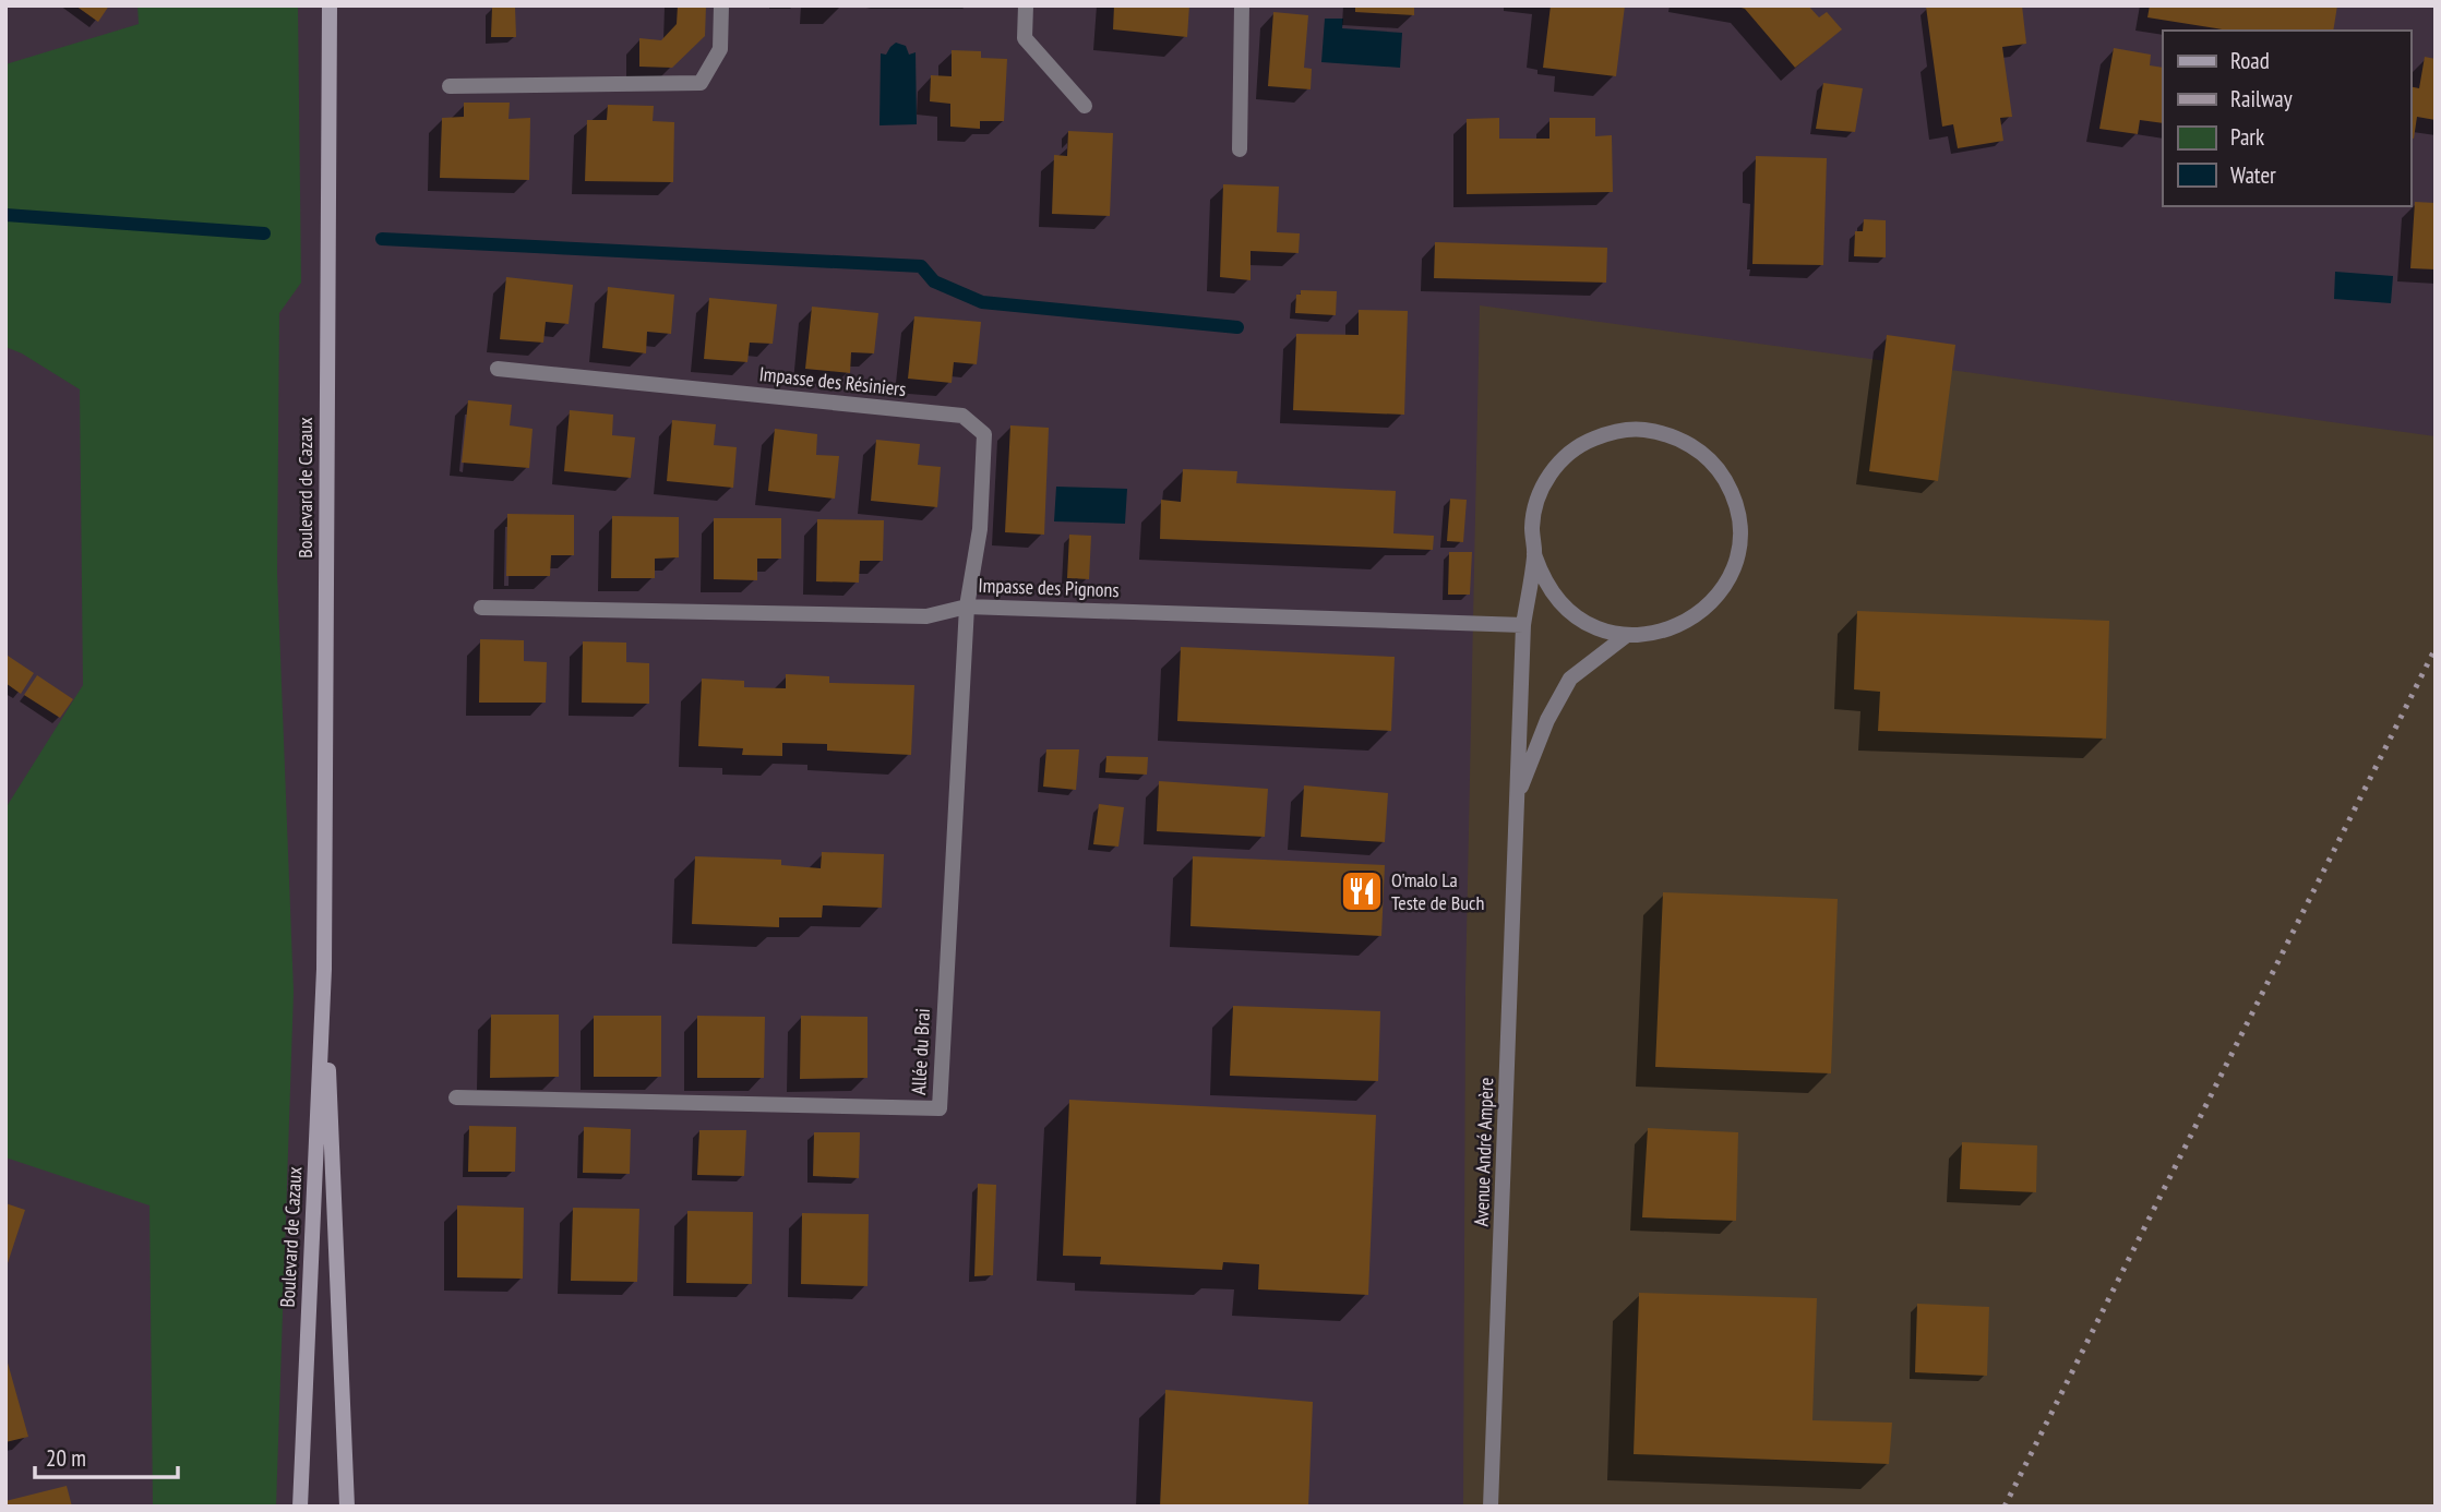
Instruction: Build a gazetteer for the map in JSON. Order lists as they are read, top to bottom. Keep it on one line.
{"streets":{"main road":["Boulevard de Cazaux"],"street":["Impasse des Résiniers","Impasse des Pignons","Allée du Brai","Avenue André Ampère"]},"crossings":[["Impasse des Résiniers","Impasse des Pignons"],["Impasse des Résiniers","Allée du Brai"],["Impasse des Pignons","Allée du Brai"],["Impasse des Pignons","Avenue André Ampère"]],"places":{"restaurant":["O'malo La Teste de Buch"]},"legend":["Road","Railway","Park","Water"],"scale_bar":"20 m"}
